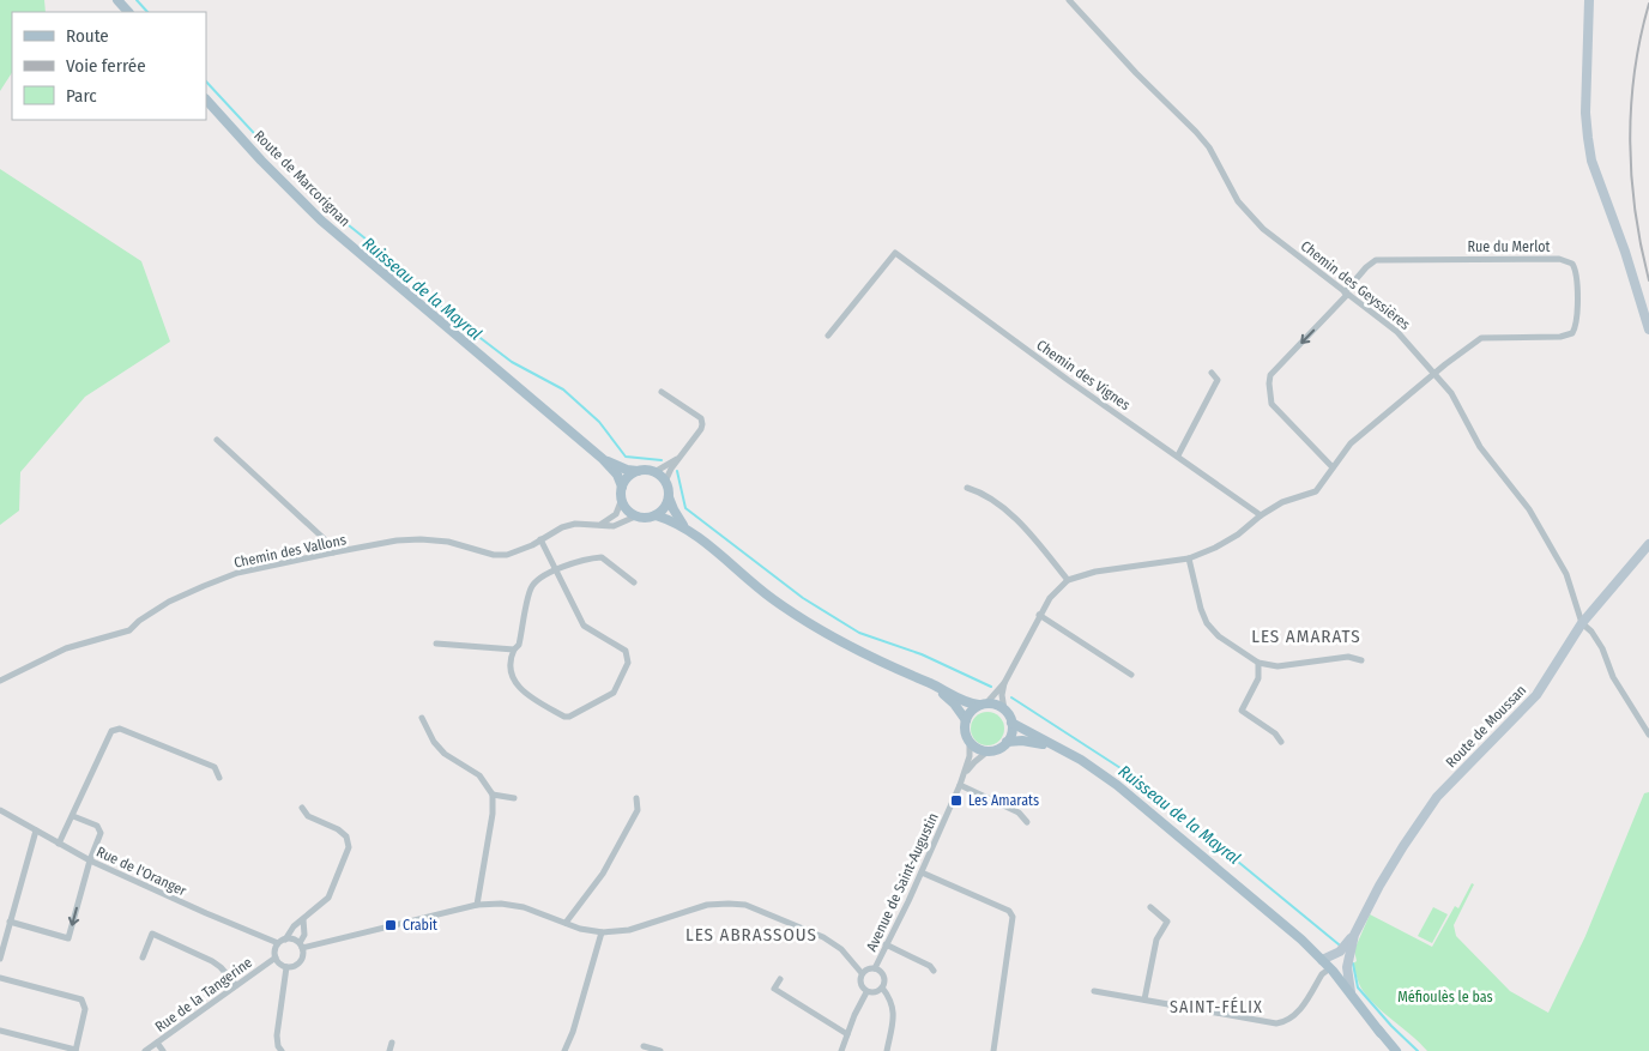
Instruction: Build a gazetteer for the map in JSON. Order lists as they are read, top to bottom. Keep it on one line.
{"streets":{"main road":["Route de Marcorignan"],"street":["Rue du Merlot","Chemin des Geyssières","Chemin des Vignes","Chemin des Vallons","Route de Moussan","Rue de l'Oranger","Avenue de Saint-Augustin","Rue de la Tangerine"]},"crossings":[["Route de Marcorignan","Chemin des Vallons"],["Rue du Merlot","Chemin des Geyssières"],["Chemin des Geyssières","Route de Moussan"],["Rue de l'Oranger","Rue de la Tangerine"]],"districts":["LES AMARATS","LES ABRASSOUS","SAINT-FÉLIX"],"water":["Ruisseau de la Mayral"],"parks":["Méfioulès le bas"],"places":{"transit":["Les Amarats","Crabit"]},"legend":["Route","Voie ferrée","Parc"]}
